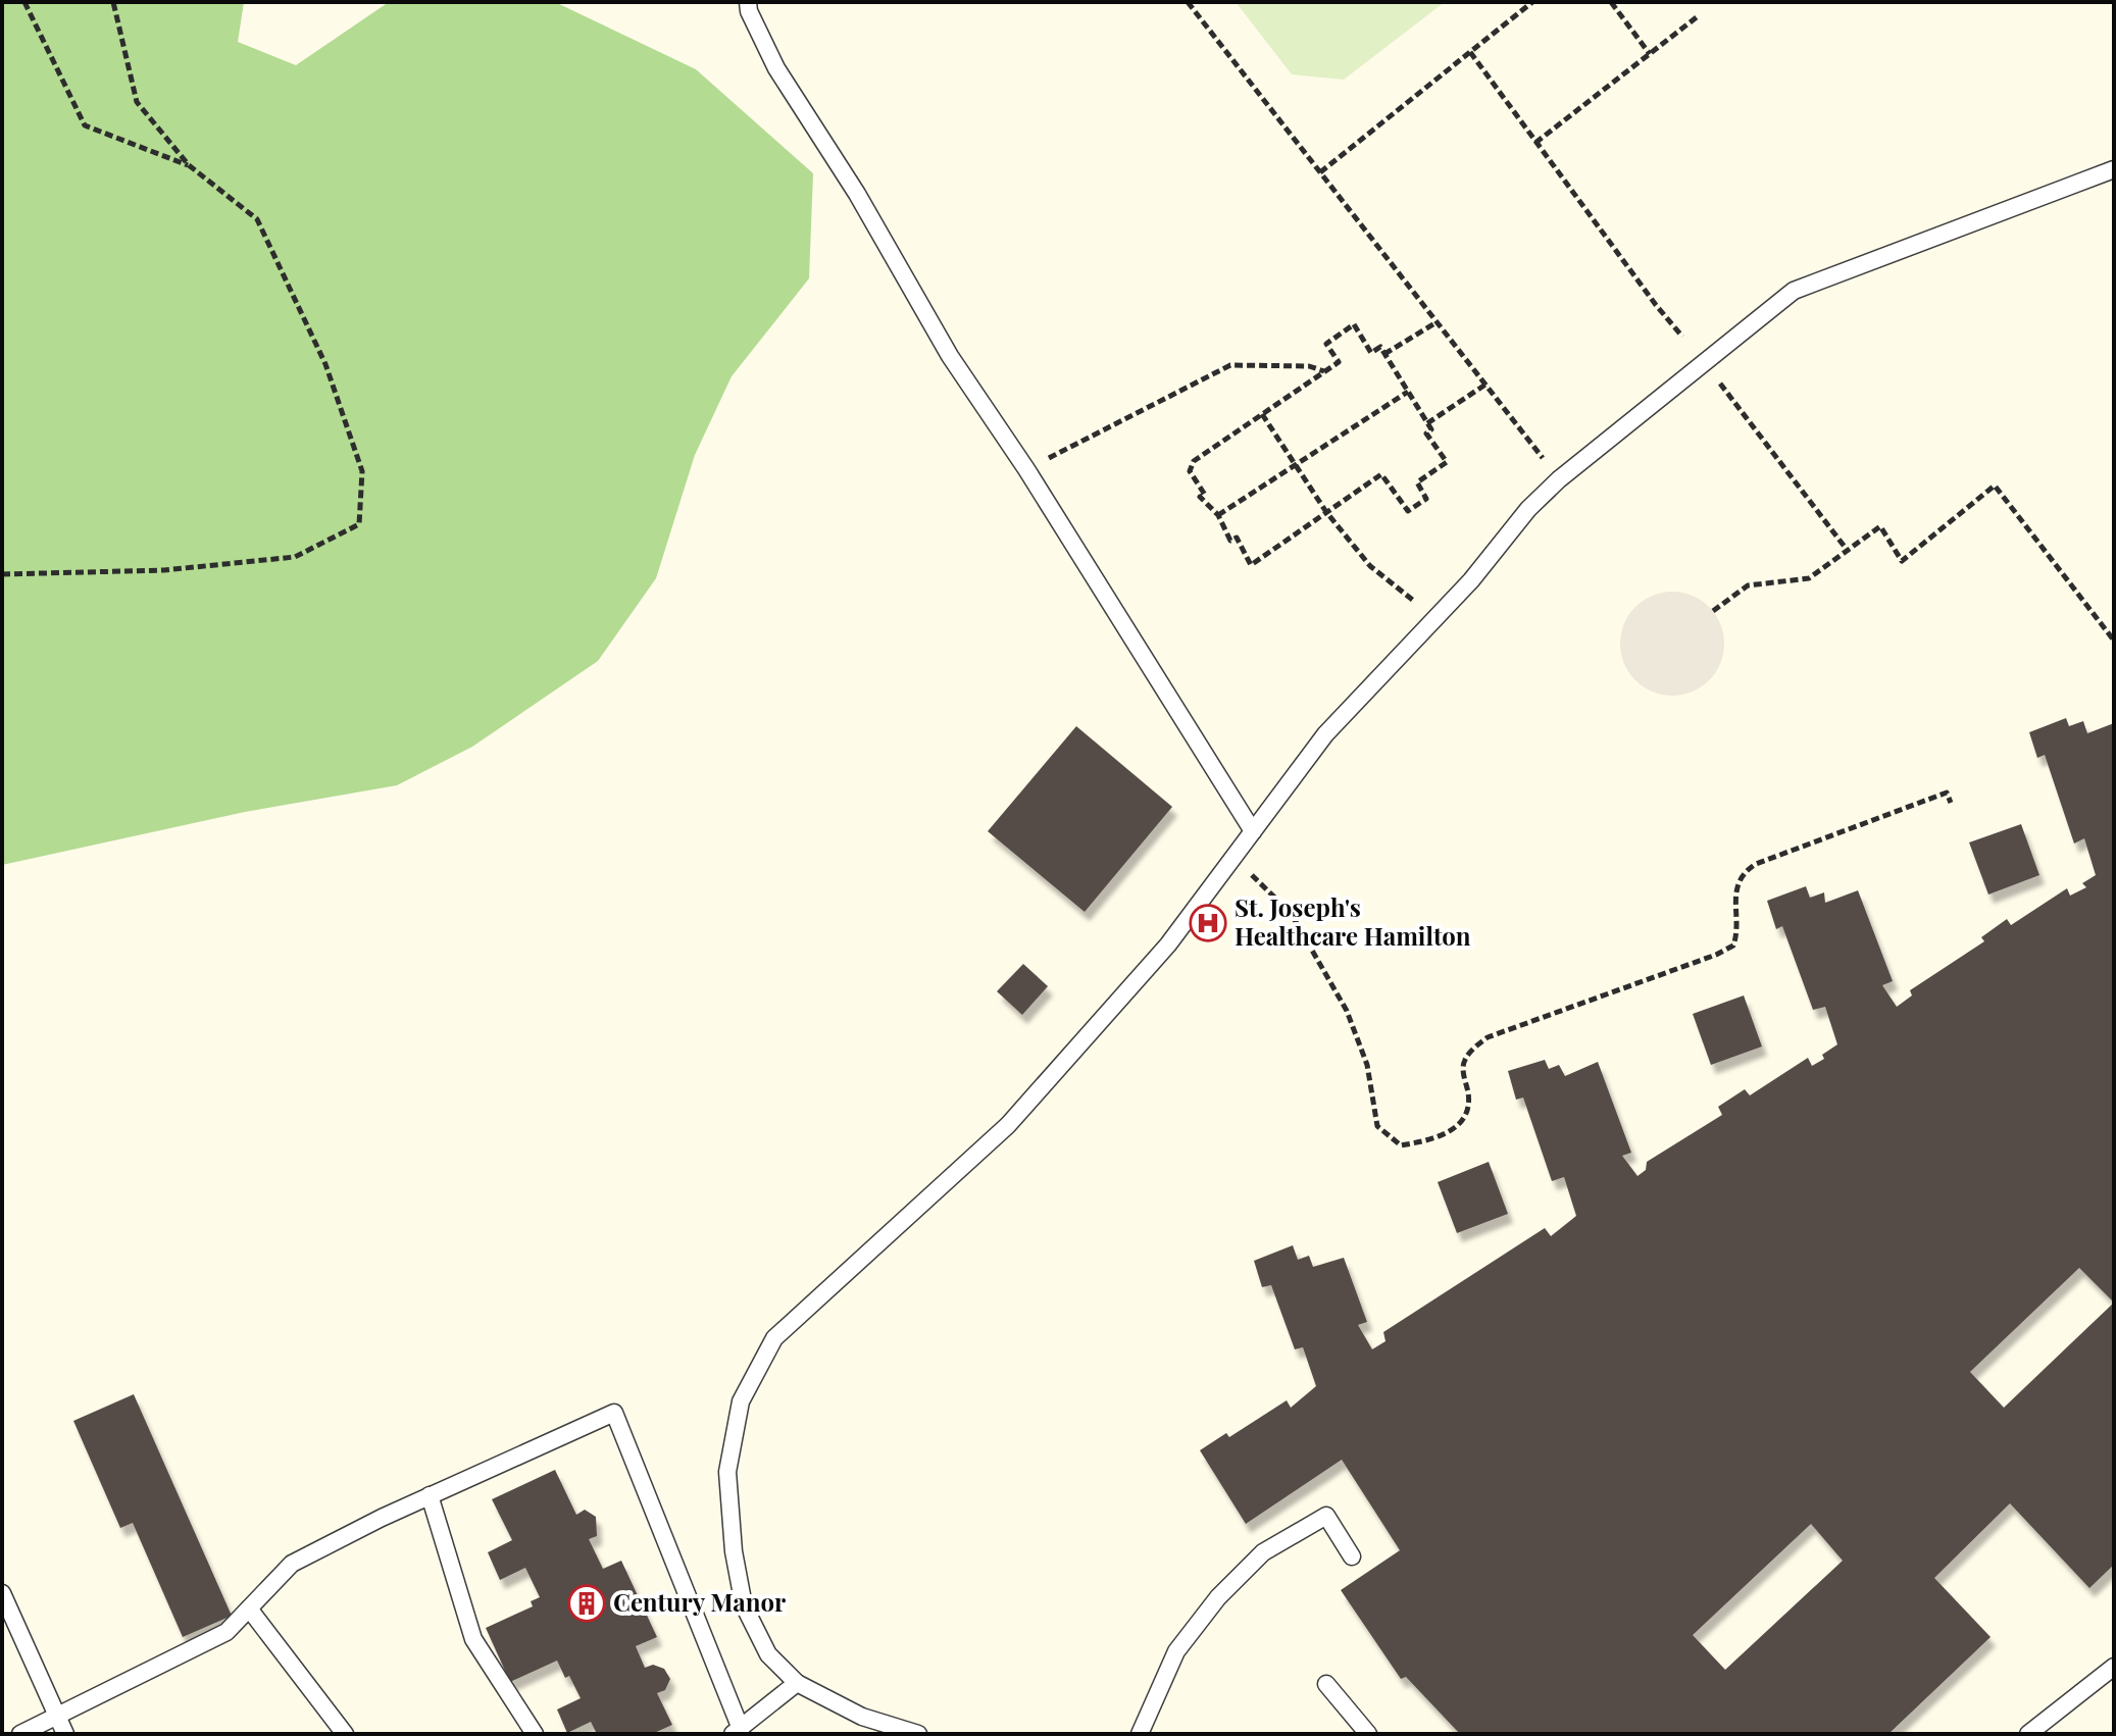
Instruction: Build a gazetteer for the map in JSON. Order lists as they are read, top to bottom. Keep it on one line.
{"places":{"hospital":["St. Joseph's Healthcare Hamilton"],"building":["Century Manor"]}}
